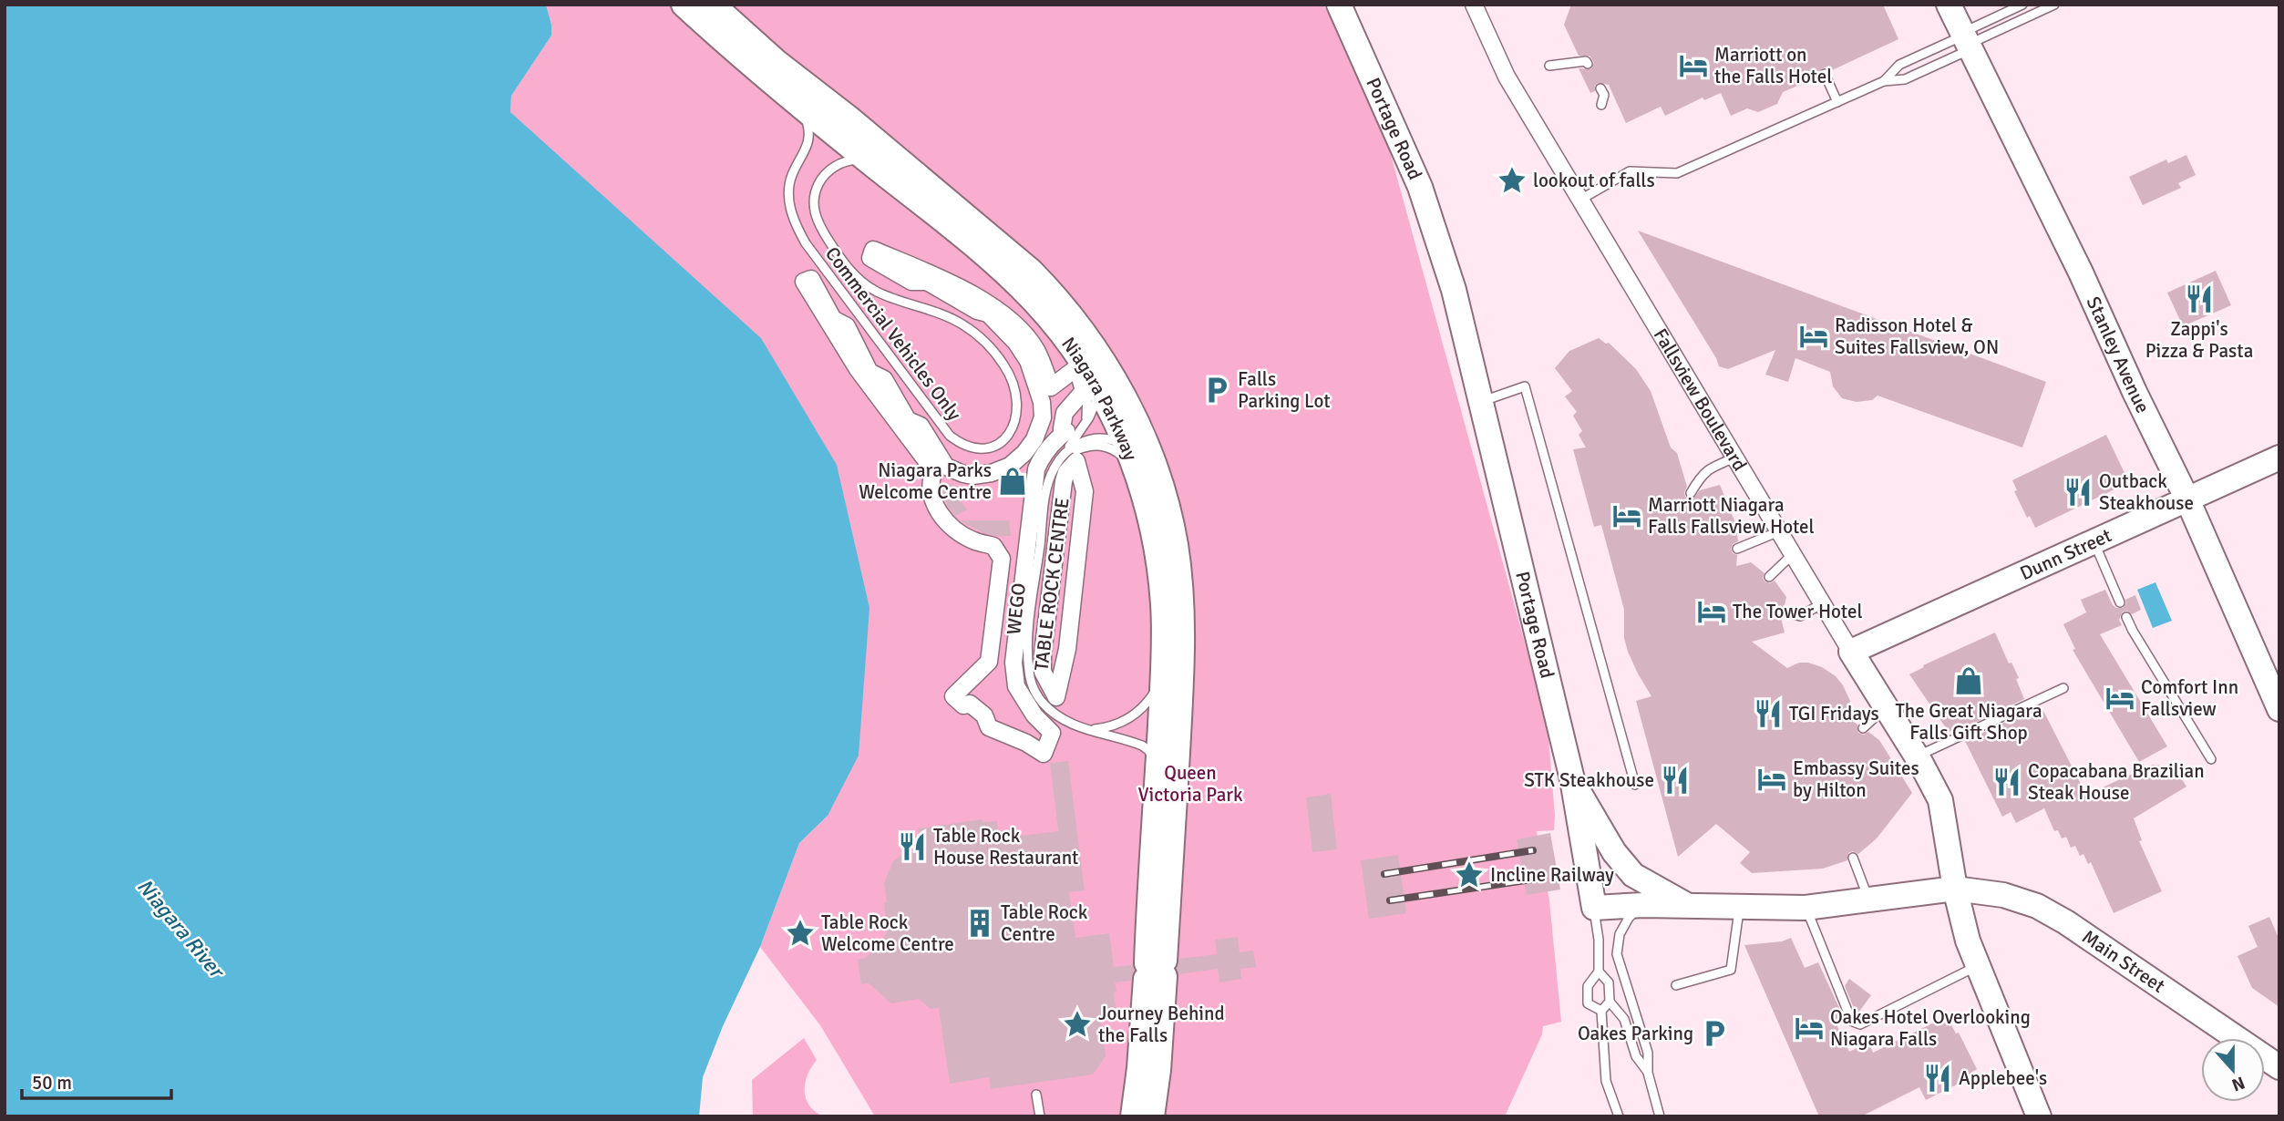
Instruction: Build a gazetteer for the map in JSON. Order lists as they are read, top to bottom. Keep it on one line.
{"streets":{"main road":["Portage Road","Stanley Avenue","Fallsview Boulevard","Niagara Parkway","Dunn Street","Main Street"],"street":["TABLE ROCK CENTRE"],"lane":["Commercial Vehicles Only","WEGO"]},"crossings":[["Commercial Vehicles Only","Niagara Parkway"],["Stanley Avenue","Dunn Street"],["Fallsview Boulevard","Dunn Street"],["Fallsview Boulevard","Main Street"],["Niagara Parkway","WEGO"]],"water":["Niagara River"],"parks":["Queen Victoria Park"],"places":{"hotel":["Marriott on the Falls Hotel","Radisson Hotel & Suites Fallsview, ON","Marriott Niagara Falls Fallsview Hotel","The Tower Hotel","Comfort Inn Fallsview","Embassy Suites by Hilton","Oakes Hotel Overlooking Niagara Falls"],"place":["lookout of falls","Incline Railway","Table Rock Welcome Centre","Journey Behind the Falls"],"restaurant":["Zappi's Pizza & Pasta","Outback Steakhouse","TGI Fridays","STK Steakhouse","Copacabana Brazilian Steak House","Table Rock House Restaurant","Applebee's"],"parking":["Falls Parking Lot","Oakes Parking"],"shop":["Niagara Parks Welcome Centre","The Great Niagara Falls Gift Shop"],"building":["Table Rock Centre"]},"scale_bar":"50 m","north":"bottom"}
